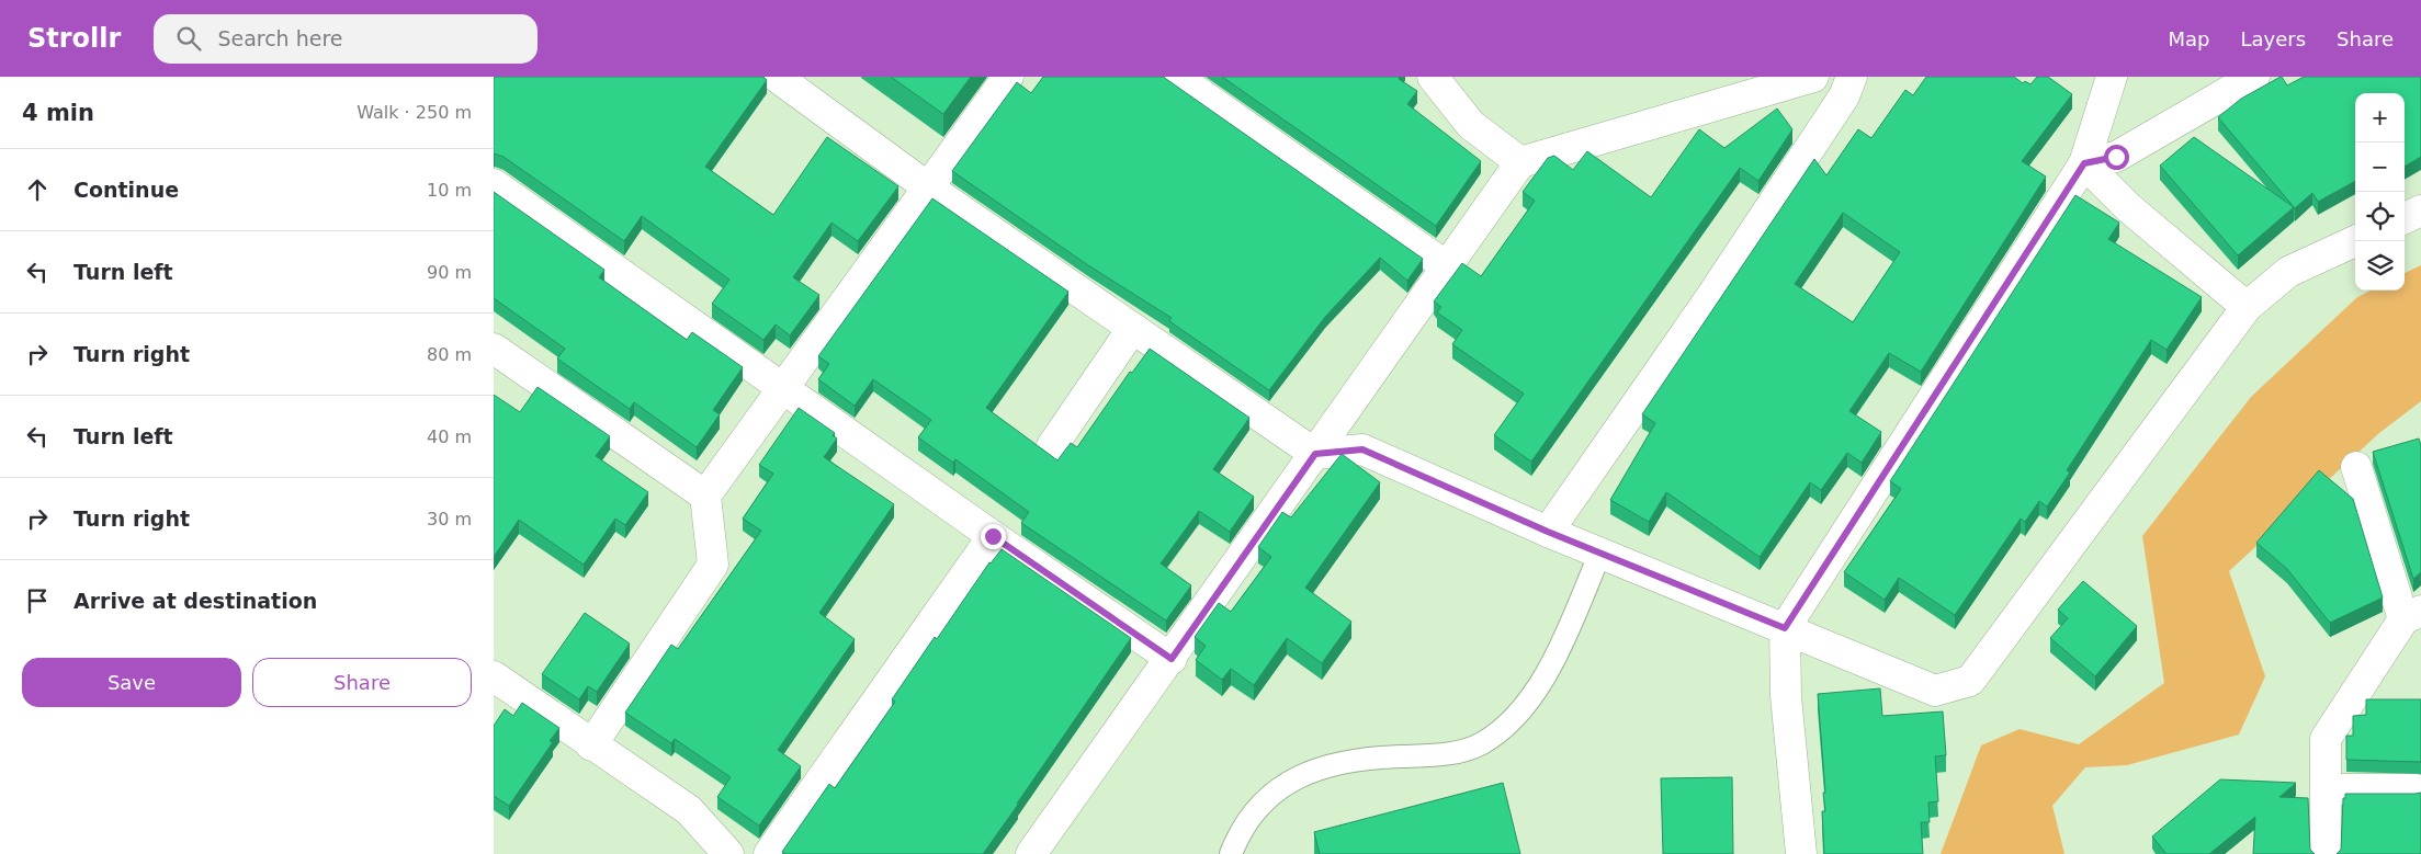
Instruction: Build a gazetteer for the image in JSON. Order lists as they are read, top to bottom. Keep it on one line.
{"page":{"header":"Strollr","search":"Search here","nav":["Map","Layers","Share"],"heading":["4 min","Walk · 250 m"],"map_buttons":["+","−"],"list":[["Continue","10 m"],["Turn left","90 m"],["Turn right","80 m"],["Turn left","40 m"],["Turn right","30 m"],"Arrive at destination"],"buttons":["Save","Share"]}}
